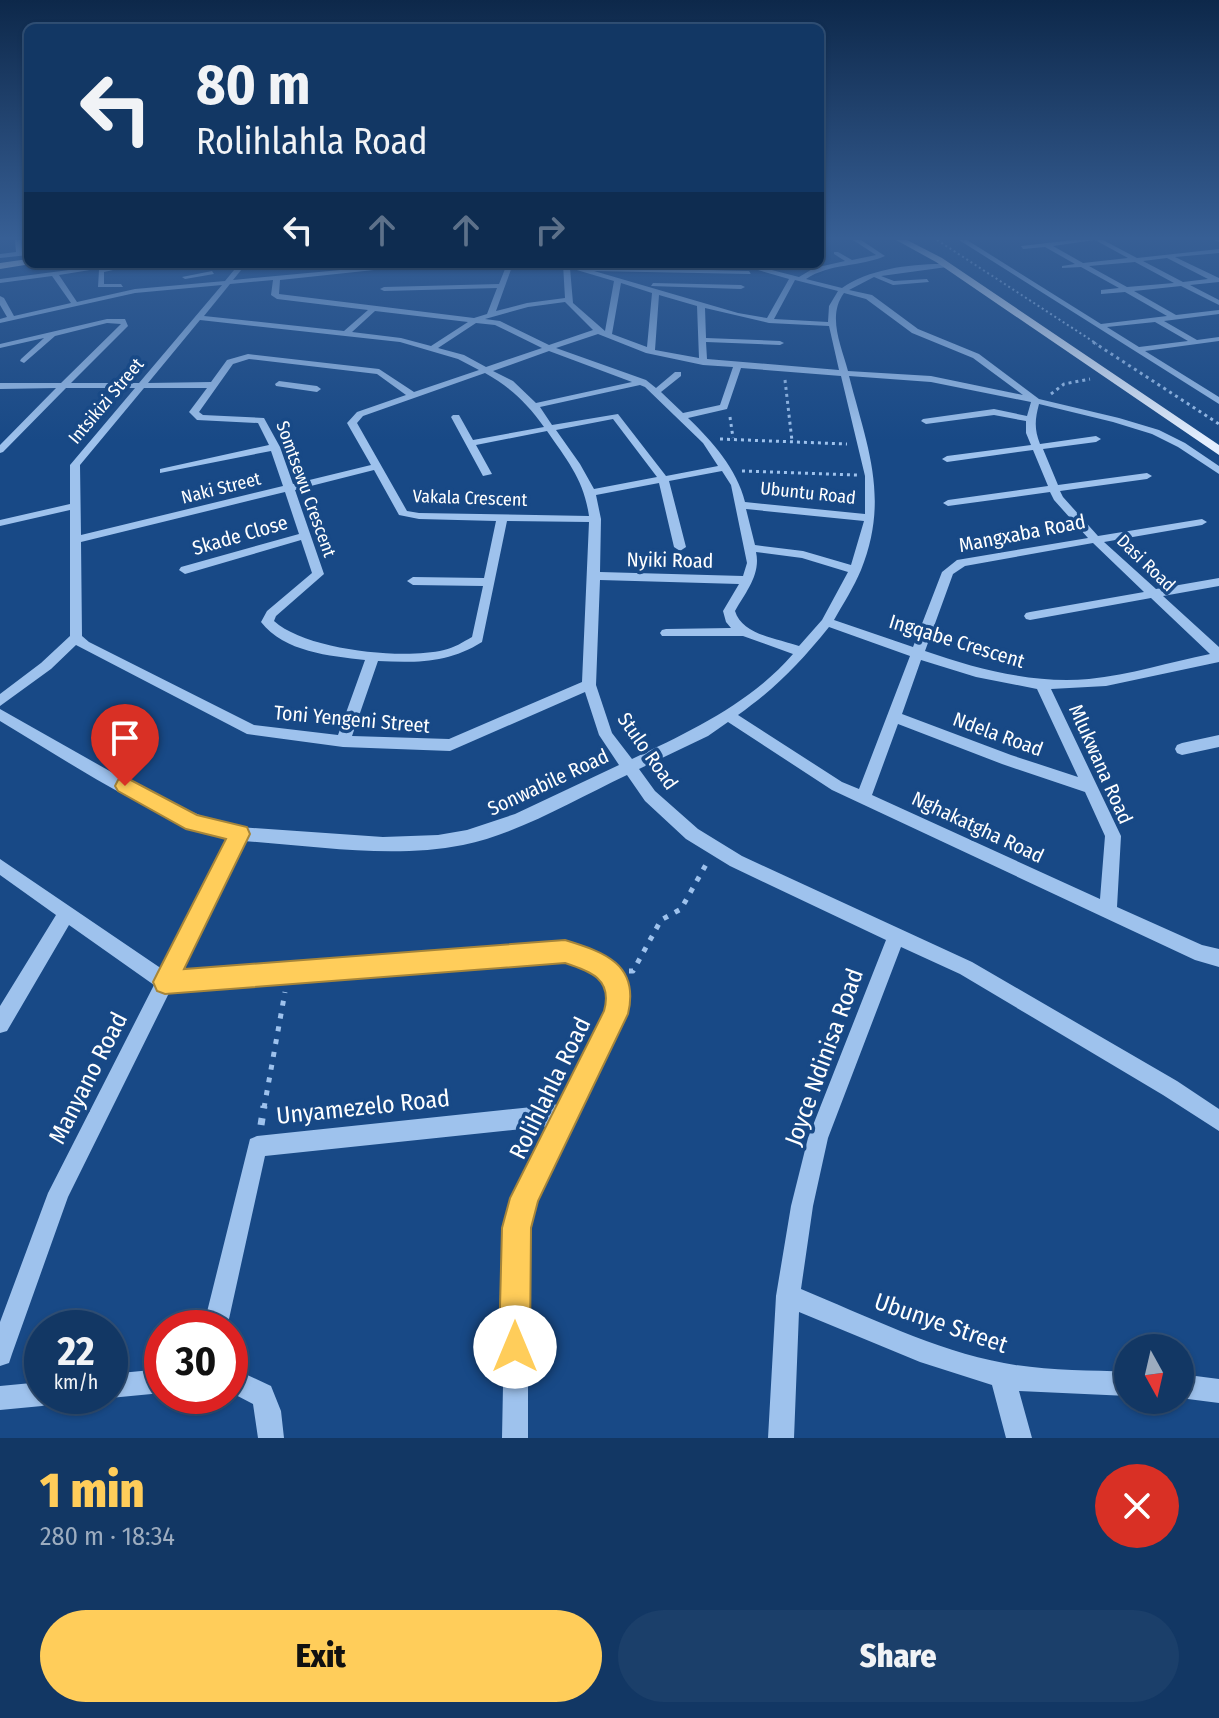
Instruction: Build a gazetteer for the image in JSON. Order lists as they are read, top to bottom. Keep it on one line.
{"streets":{"street":["Intsikizi Street","Naki Street","Somtsewu Crescent","Ubuntu Road","Vakala Crescent","Mangxaba Road","Skade Close","Nyiki Road","Dasi Road","Ingqabe Crescent","Toni Yengeni Street","Ndela Road","Stulo Road","Mlukwana Road","Sonwabile Road","Nghakatgha Road","Joyce Ndinisa Road","Manyano Road","Rolihlahla Road","Unyamezelo Road","Ubunye Street"]},"crossings":[["Intsikizi Street","Naki Street"],["Intsikizi Street","Toni Yengeni Street"],["Intsikizi Street","Stulo Road"],["Naki Street","Somtsewu Crescent"],["Naki Street","Vakala Crescent"],["Somtsewu Crescent","Vakala Crescent"],["Somtsewu Crescent","Skade Close"],["Ubuntu Road","Sonwabile Road"],["Vakala Crescent","Stulo Road"],["Mangxaba Road","Dasi Road"],["Mangxaba Road","Ingqabe Crescent"],["Mangxaba Road","Ndela Road"],["Mangxaba Road","Nghakatgha Road"],["Nyiki Road","Stulo Road"],["Dasi Road","Ingqabe Crescent"],["Ingqabe Crescent","Mlukwana Road"],["Ingqabe Crescent","Sonwabile Road"],["Toni Yengeni Street","Stulo Road"],["Ndela Road","Mlukwana Road"],["Stulo Road","Sonwabile Road"],["Stulo Road","Joyce Ndinisa Road"],["Mlukwana Road","Nghakatgha Road"],["Sonwabile Road","Nghakatgha Road"],["Sonwabile Road","Manyano Road"],["Joyce Ndinisa Road","Ubunye Street"],["Rolihlahla Road","Unyamezelo Road"]],"north":"bottom","page":{"turn":["80 m","Rolihlahla Road"],"speed":"22 km/h","limit":"30","heading":["1 min","280 m · 18:34"],"buttons":["Exit","Share"]}}
